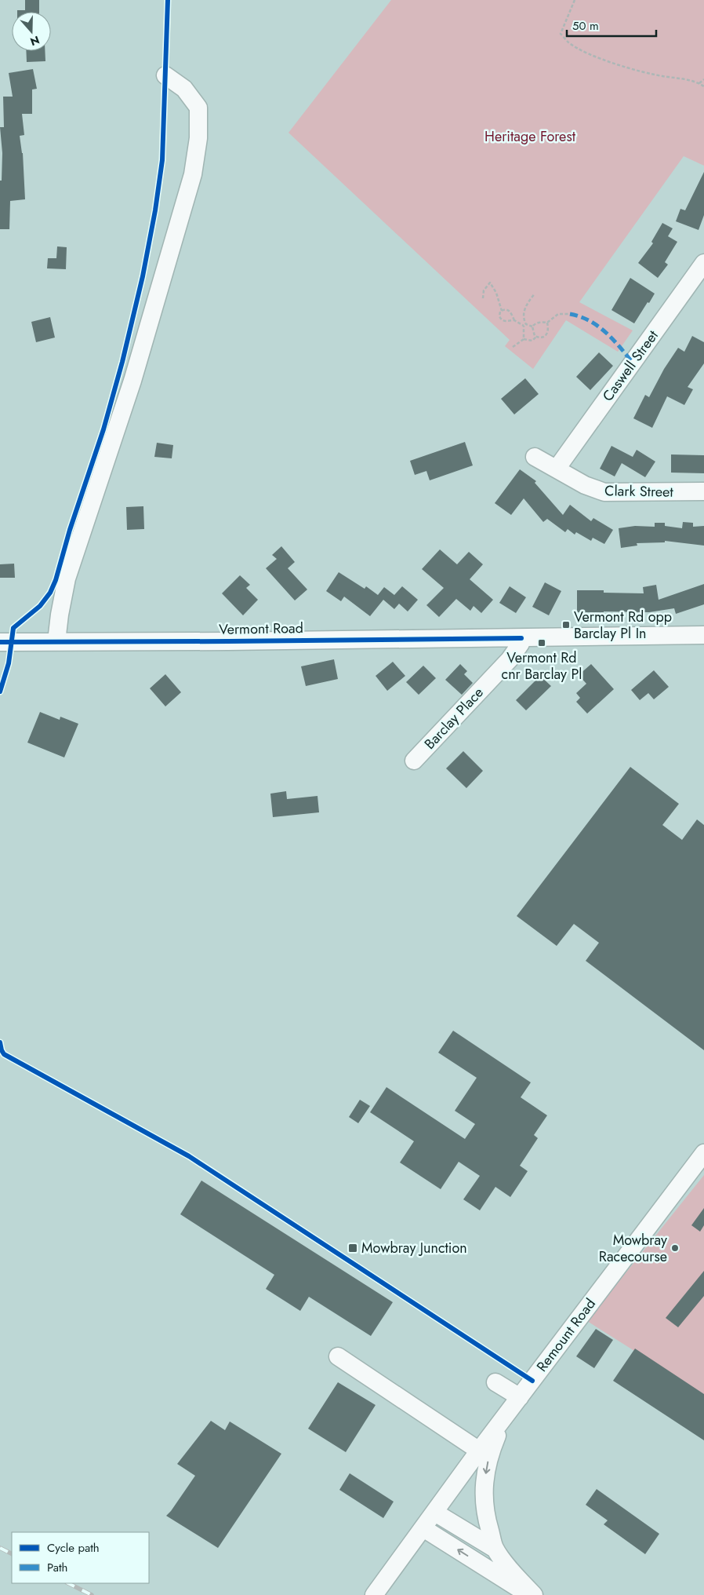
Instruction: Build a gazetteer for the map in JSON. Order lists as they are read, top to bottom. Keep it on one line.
{"streets":{"street":["Caswell Street","Clark Street","Vermont Road","Barclay Place","Remount Road"]},"crossings":[["Caswell Street","Clark Street"],["Vermont Road","Barclay Place"]],"parks":["Heritage Forest"],"places":{"transit":["Vermont Rd opp Barclay Pl In","Vermont Rd cnr Barclay Pl","Mowbray Junction"],"other":["Mowbray Racecourse"]},"legend":["Cycle path","Path"],"scale_bar":"50 m","north":"bottom"}
